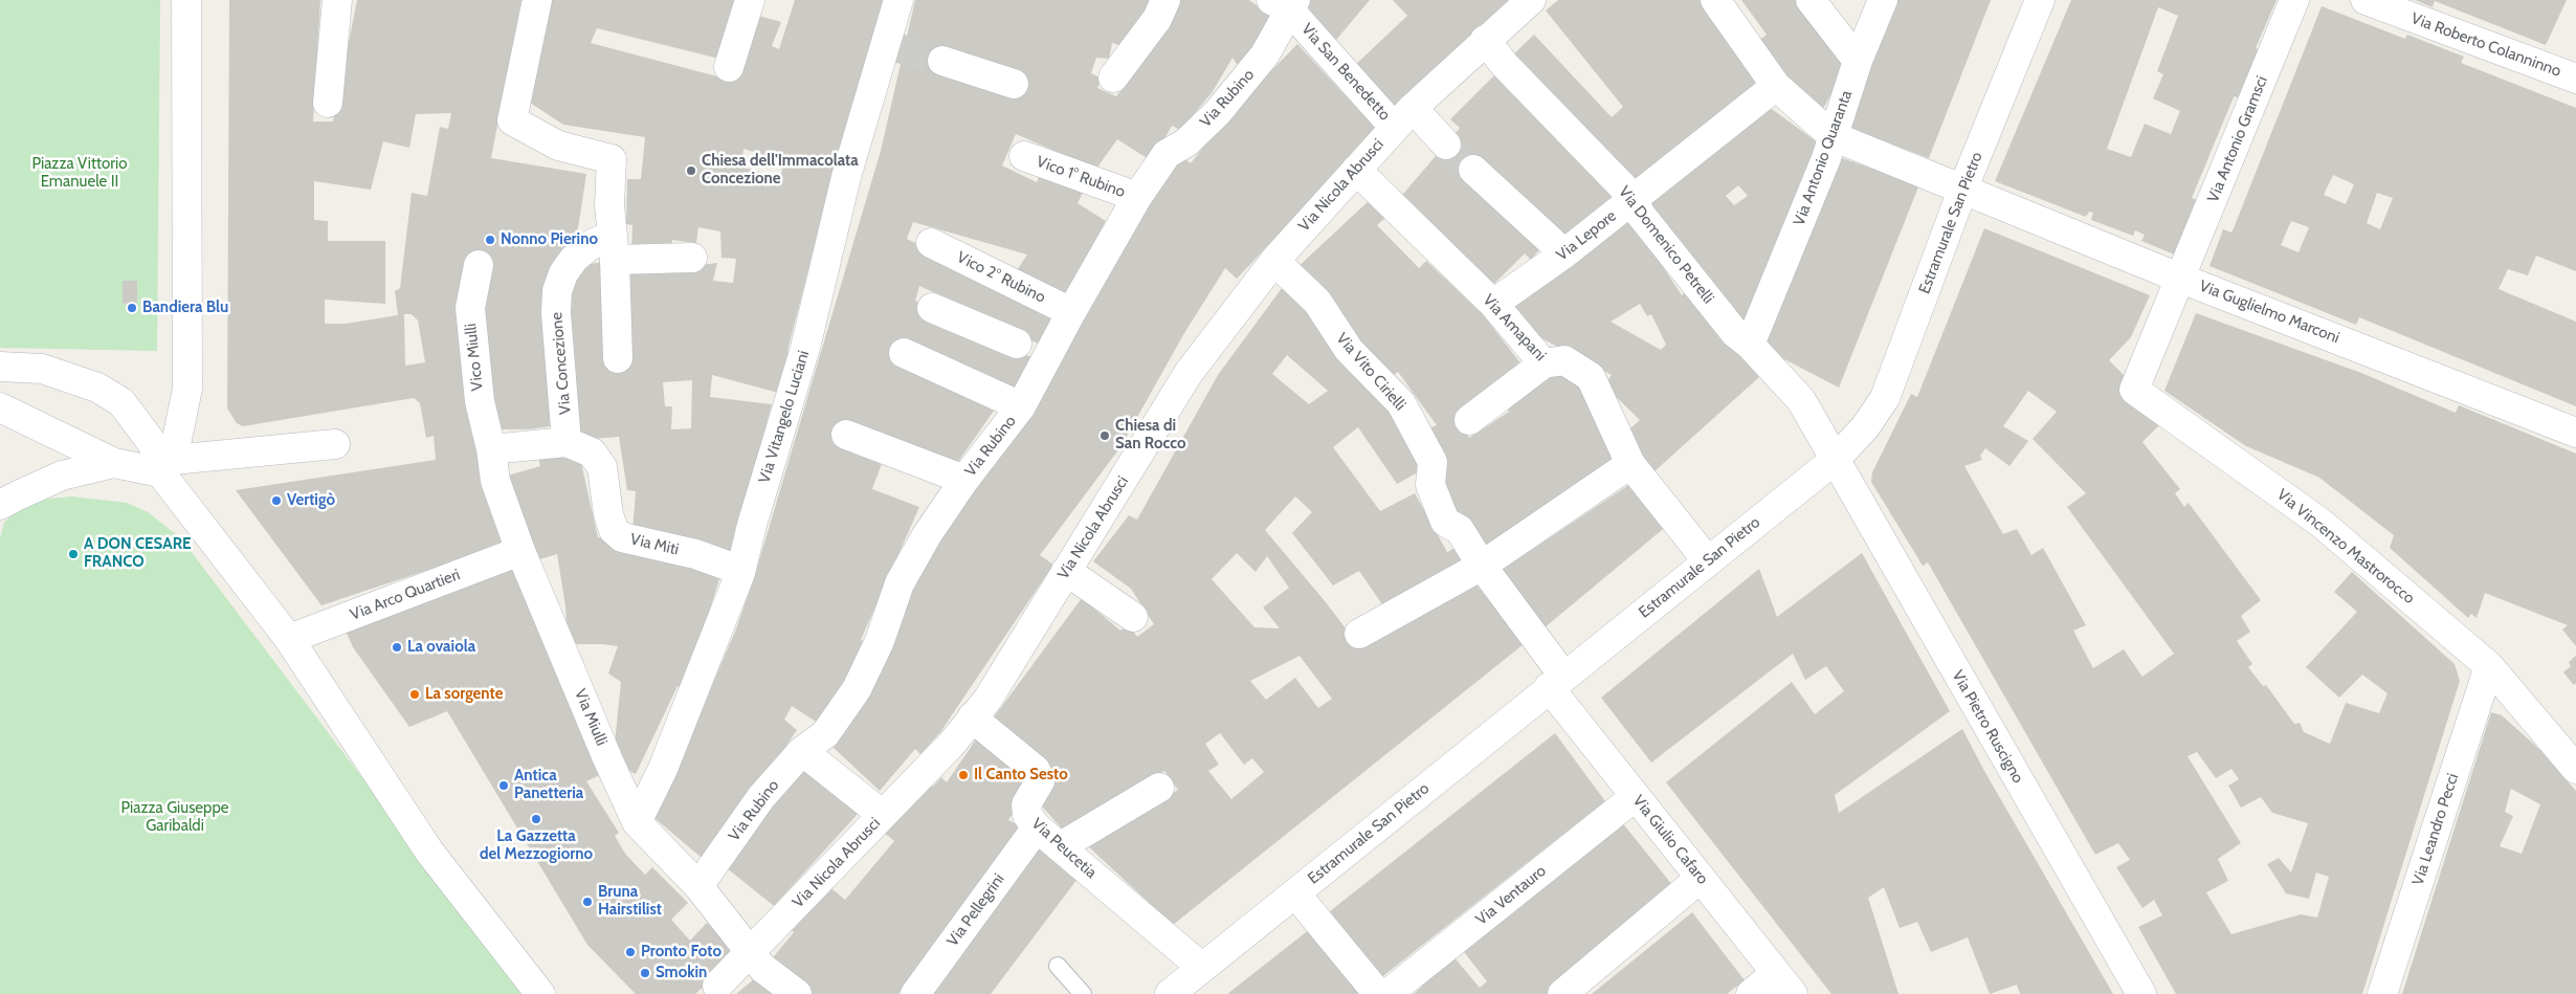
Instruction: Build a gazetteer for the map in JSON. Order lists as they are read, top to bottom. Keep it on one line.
{"streets":{"street":["Via Roberto Colanninno","Via San Benedetto","Via Rubino","Via Antonio Gramsci","Via Antonio Quaranta","Vico 1° Rubino","Via Nicola Abrusci","Estramurale San Pietro","Via Lepore","Via Domenico Petrelli","Vico 2° Rubino","Via Guglielmo Marconi","Via Amapani","Vico Miulli","Via Concezione","Via Vito Cirielli","Via Vitangelo Luciani","Via Miti","Via Vincenzo Mastrorocco","Via Arco Quartieri","Via Miulli","Via Pietro Ruscigno","Via Leandro Pecci","Via Giulio Cafaro","Via Peucetia","Via Ventauro","Via Pellegrini"]},"crossings":[["Via San Benedetto","Via Rubino"],["Via San Benedetto","Via Nicola Abrusci"],["Via Rubino","Vico 1° Rubino"],["Via Rubino","Vico 2° Rubino"],["Via Rubino","Via Miulli"],["Via Antonio Gramsci","Via Guglielmo Marconi"],["Via Antonio Gramsci","Via Vincenzo Mastrorocco"],["Via Antonio Quaranta","Via Domenico Petrelli"],["Via Antonio Quaranta","Via Guglielmo Marconi"],["Via Nicola Abrusci","Via Domenico Petrelli"],["Via Nicola Abrusci","Via Amapani"],["Via Nicola Abrusci","Via Vito Cirielli"],["Via Nicola Abrusci","Via Miulli"],["Via Nicola Abrusci","Via Peucetia"],["Estramurale San Pietro","Via Domenico Petrelli"],["Estramurale San Pietro","Via Guglielmo Marconi"],["Estramurale San Pietro","Via Amapani"],["Estramurale San Pietro","Via Vito Cirielli"],["Estramurale San Pietro","Via Pietro Ruscigno"],["Estramurale San Pietro","Via Giulio Cafaro"],["Estramurale San Pietro","Via Peucetia"],["Via Lepore","Via Domenico Petrelli"],["Via Lepore","Via Amapani"],["Via Domenico Petrelli","Via Pietro Ruscigno"],["Via Guglielmo Marconi","Via Vincenzo Mastrorocco"],["Vico Miulli","Via Miulli"],["Via Concezione","Via Miti"],["Via Vito Cirielli","Via Giulio Cafaro"],["Via Vitangelo Luciani","Via Miti"],["Via Vitangelo Luciani","Via Miulli"],["Via Vincenzo Mastrorocco","Via Leandro Pecci"],["Via Arco Quartieri","Via Miulli"],["Via Giulio Cafaro","Via Ventauro"],["Via Peucetia","Via Pellegrini"]],"parks":["Piazza Vittorio Emanuele II","Piazza Giuseppe Garibaldi"],"places":["Chiesa dell'Immacolata Concezione","Nonno Pierino","Bandiera Blu","Chiesa di San Rocco","Vertigò","A DON CESARE FRANCO","La ovaiola","La sorgente","Il Canto Sesto","Antica Panetteria","La Gazzetta del Mezzogiorno","Bruna Hairstilist","Pronto Foto","Smokin"]}
